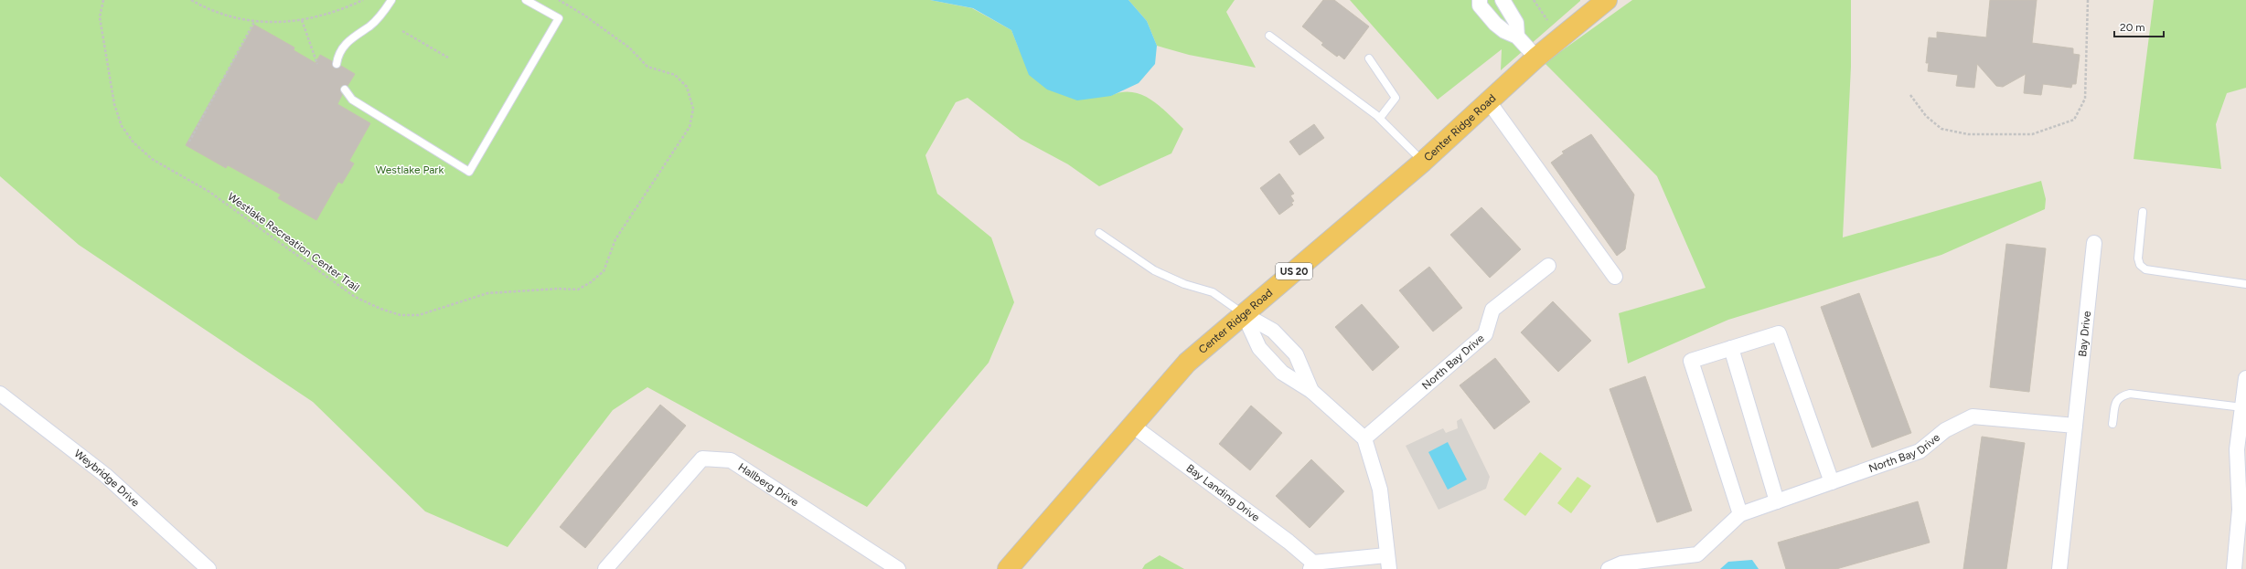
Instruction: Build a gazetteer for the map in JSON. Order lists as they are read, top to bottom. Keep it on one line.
{"streets":{"main road":["Center Ridge Road","US 20"],"street":["Bay Drive","North Bay Drive","Weybridge Drive","Hallberg Drive","Bay Landing Drive"],"path":["Westlake Recreation Center Trail"]},"crossings":[["Center Ridge Road","Bay Landing Drive"],["Bay Drive","North Bay Drive"],["North Bay Drive","Bay Landing Drive"]],"parks":["Westlake Park"],"scale_bar":"20 m"}
